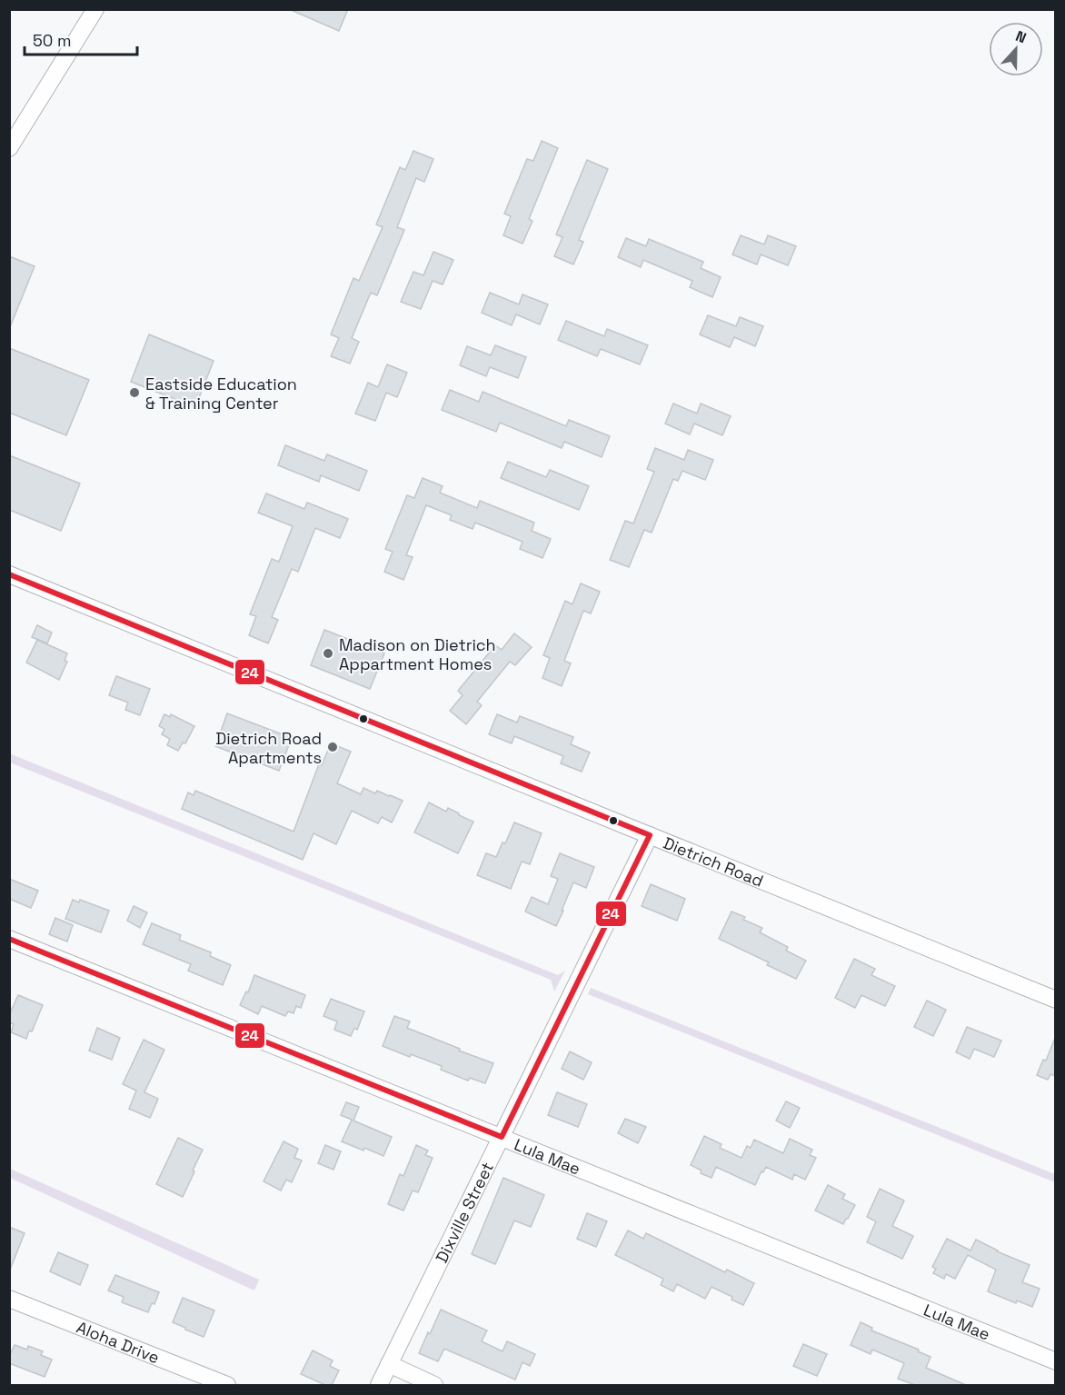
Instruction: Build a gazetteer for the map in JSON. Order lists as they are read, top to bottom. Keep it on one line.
{"streets":{"street":["Dietrich Road","Lula Mae","Dixville Street","Aloha Drive"]},"crossings":[["Dietrich Road","Dixville Street"],["Lula Mae","Dixville Street"]],"places":["Eastside Education & Training Center","Madison on Dietrich Appartment Homes","Dietrich Road Apartments"],"lines":["transit line 24"],"scale_bar":"50 m","north":"top"}
